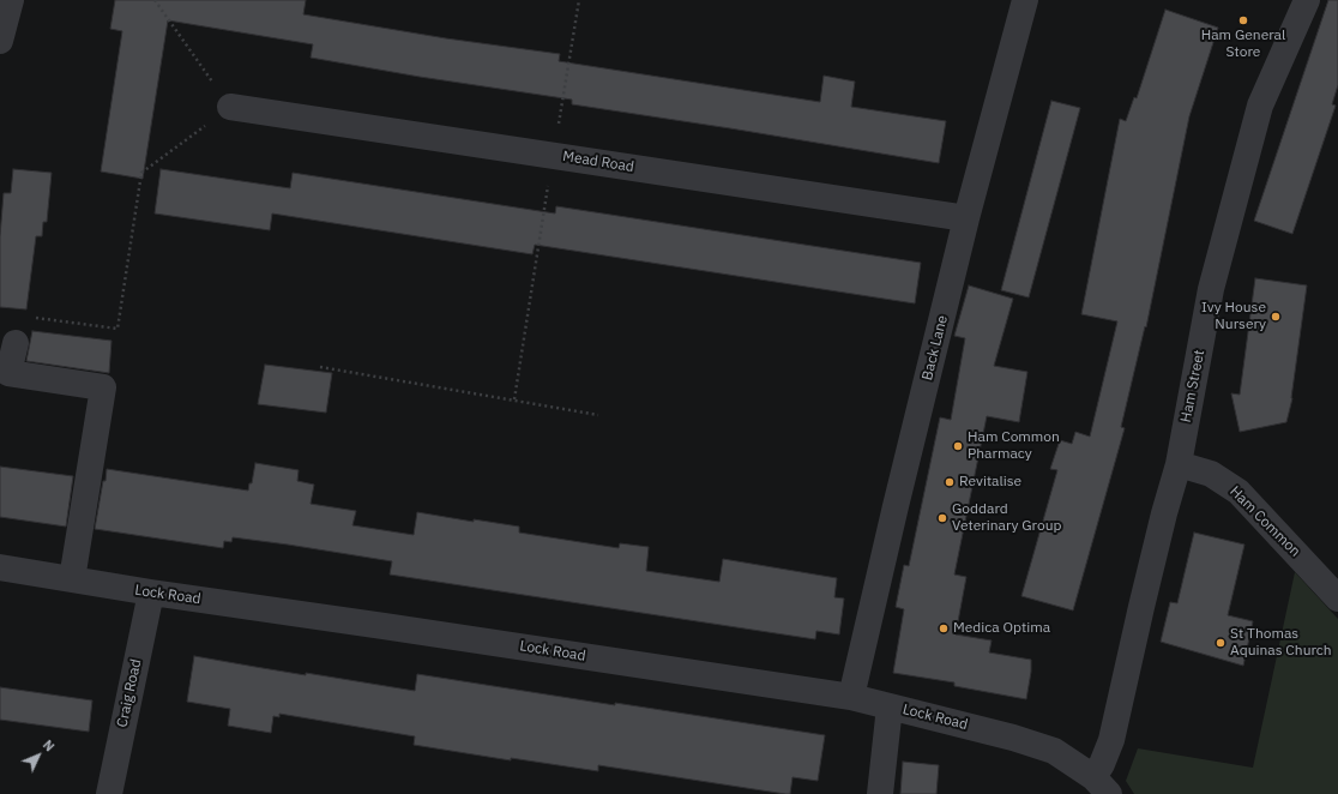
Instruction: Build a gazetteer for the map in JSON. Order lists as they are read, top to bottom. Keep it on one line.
{"streets":{"street":["Mead Road","Back Lane","Ham Street","Ham Common","Lock Road","Craig Road"]},"crossings":[["Mead Road","Back Lane"],["Back Lane","Lock Road"],["Ham Street","Ham Common"],["Ham Street","Lock Road"],["Lock Road","Craig Road"]],"places":["Ham General Store","Ivy House Nursery","Ham Common Pharmacy","Revitalise","Goddard Veterinary Group","Medica Optima","St Thomas Aquinas Church"],"north":"top right"}
